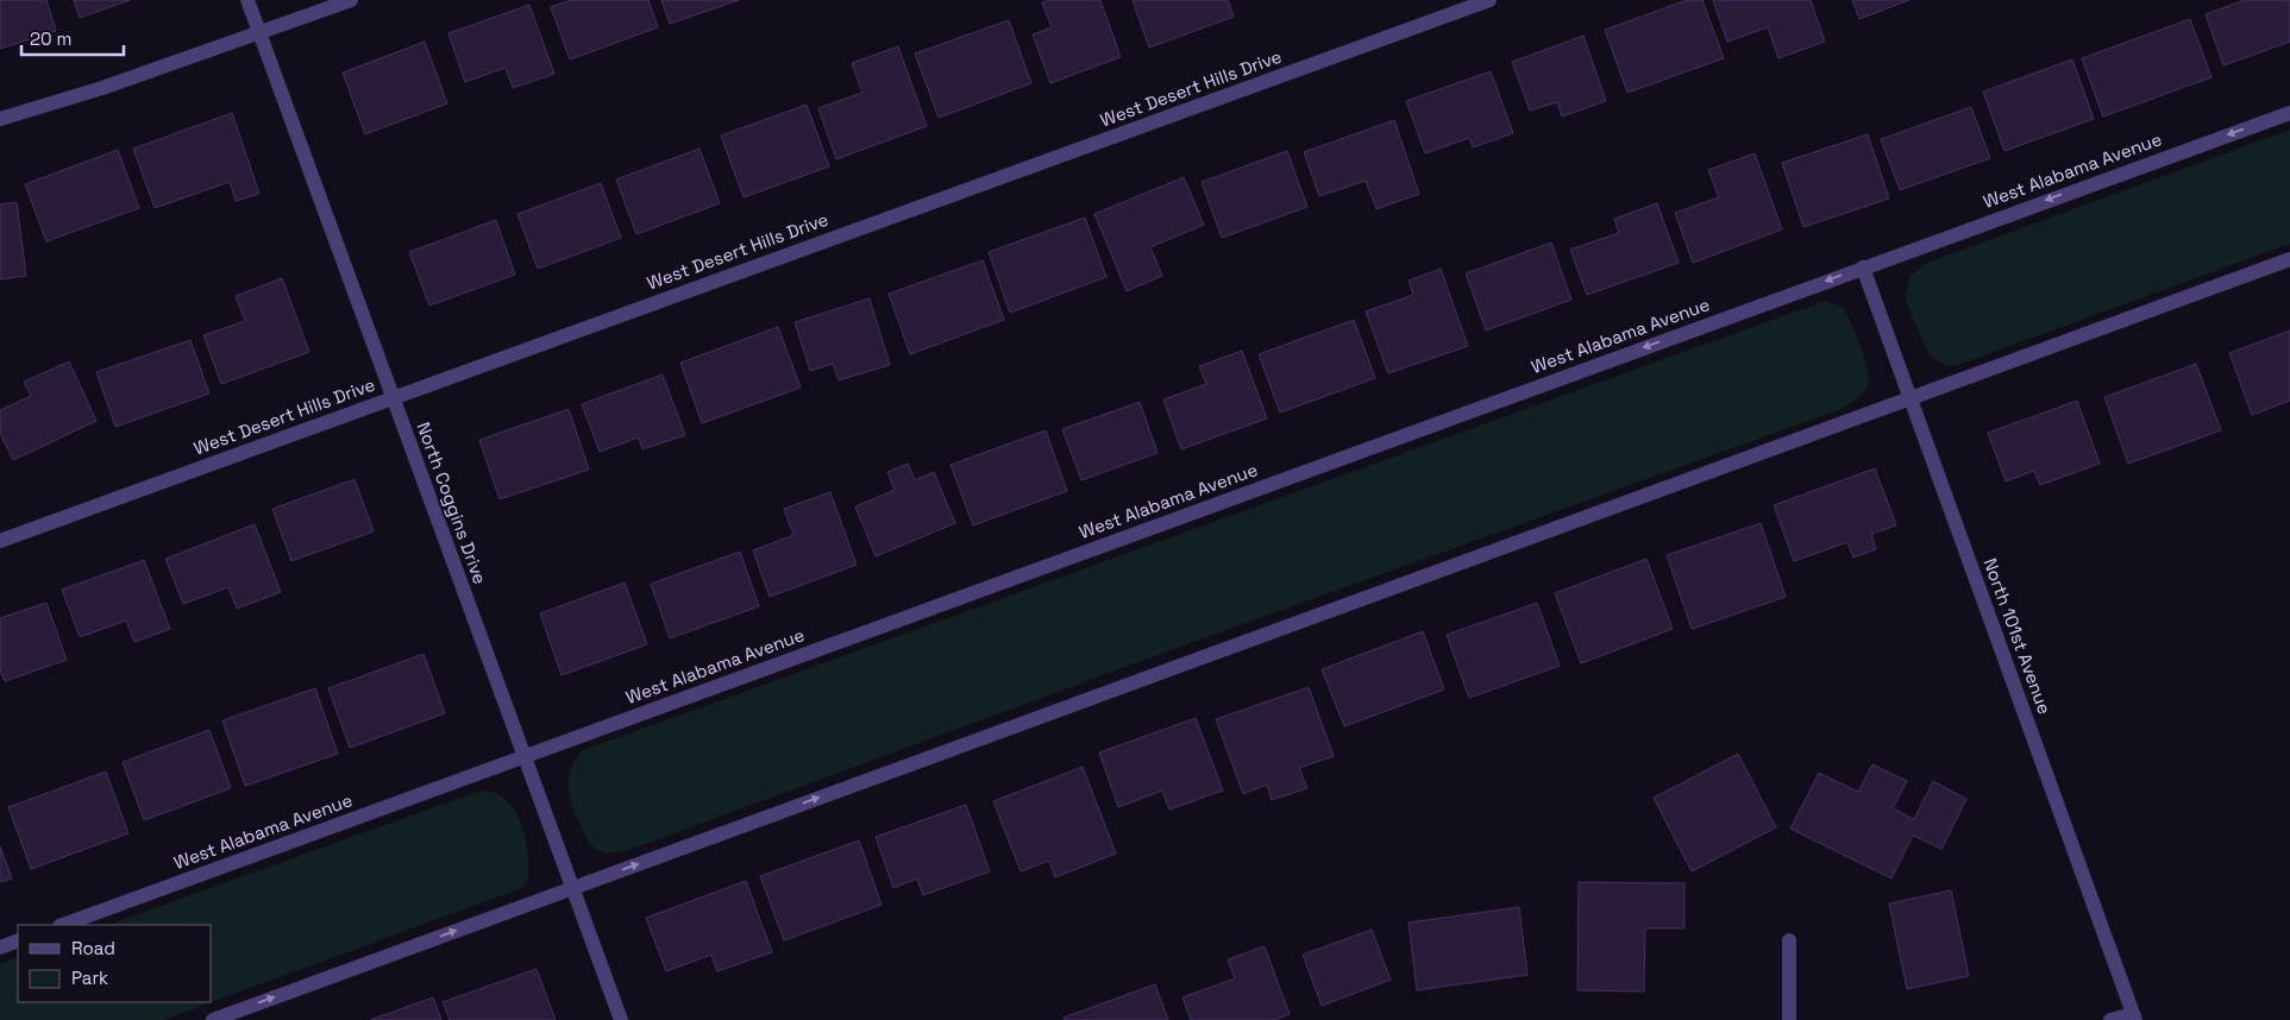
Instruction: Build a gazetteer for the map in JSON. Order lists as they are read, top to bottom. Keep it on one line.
{"streets":{"street":["West Desert Hills Drive","West Alabama Avenue","North Coggins Drive","North 101st Avenue"]},"crossings":[["West Desert Hills Drive","North Coggins Drive"],["West Alabama Avenue","North Coggins Drive"],["West Alabama Avenue","North 101st Avenue"]],"one_way":["West Alabama Avenue"],"legend":["Road","Park"],"scale_bar":"20 m"}
